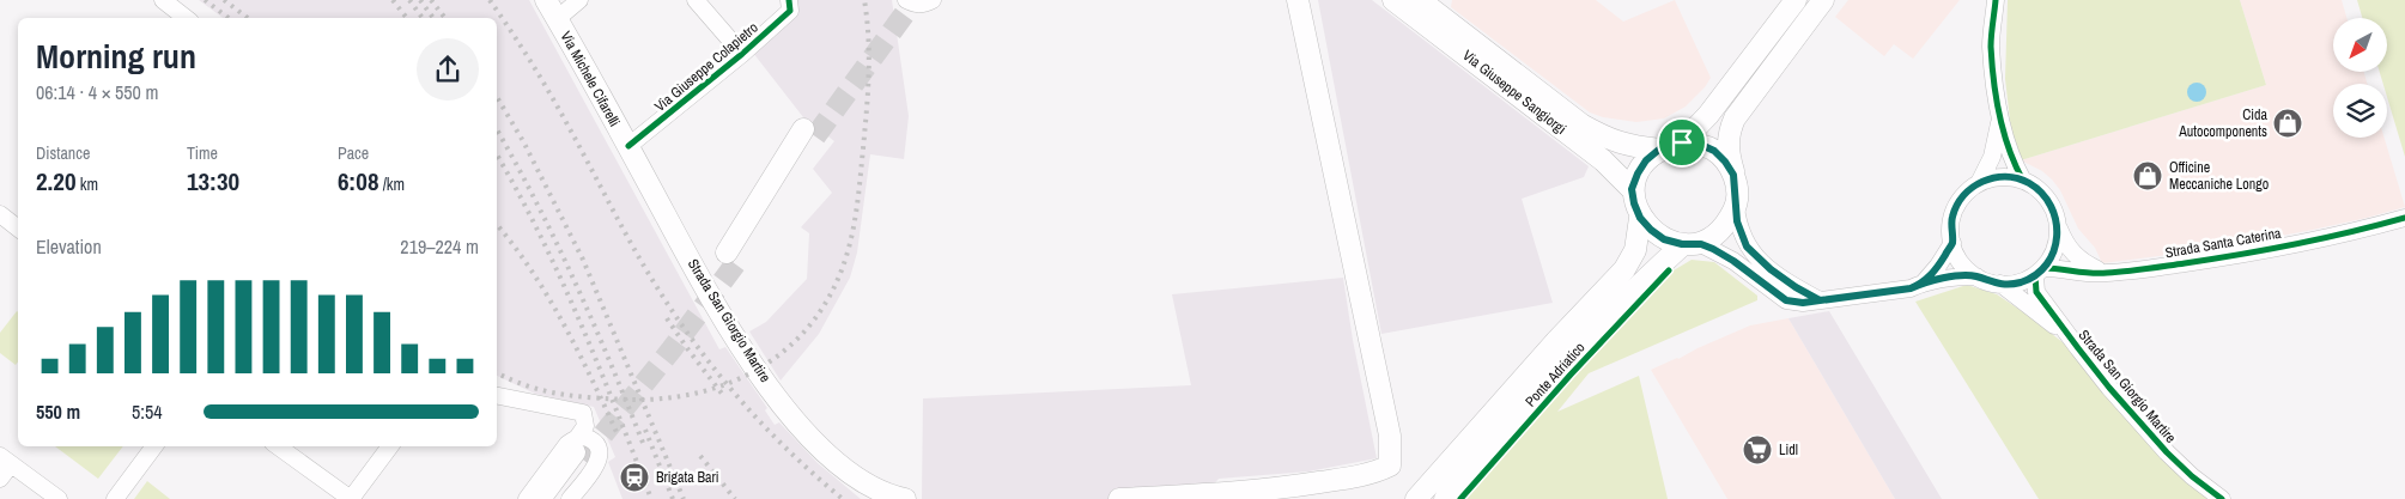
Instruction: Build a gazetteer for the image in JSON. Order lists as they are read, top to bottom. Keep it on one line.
{"streets":{"main road":["Via Michele Cifarelli","Via Giuseppe Sangiorgi","Strada San Giorgio Martire","Ponte Adriatico"],"street":["Via Giuseppe Colapietro","Strada Santa Caterina"]},"crossings":[["Via Giuseppe Colapietro","Via Michele Cifarelli"],["Via Michele Cifarelli","Strada San Giorgio Martire"],["Via Giuseppe Sangiorgi","Ponte Adriatico"],["Strada Santa Caterina","Strada San Giorgio Martire"]],"places":{"shop":["Cida Autocomponents","Officine Meccaniche Longo"],"supermarket":["Lidl"],"station":["Brigata Bari"]},"north":"bottom left","page":{"heading":["Morning run","06:14 · 4 × 550 m"],"stats":[["Distance","2.20 km"],["Time","13:30"],["Pace","6:08 /km"]],"chart":["Elevation","219–224 m"],"list":[{"name":"550 m","note":"5:54"}]}}
